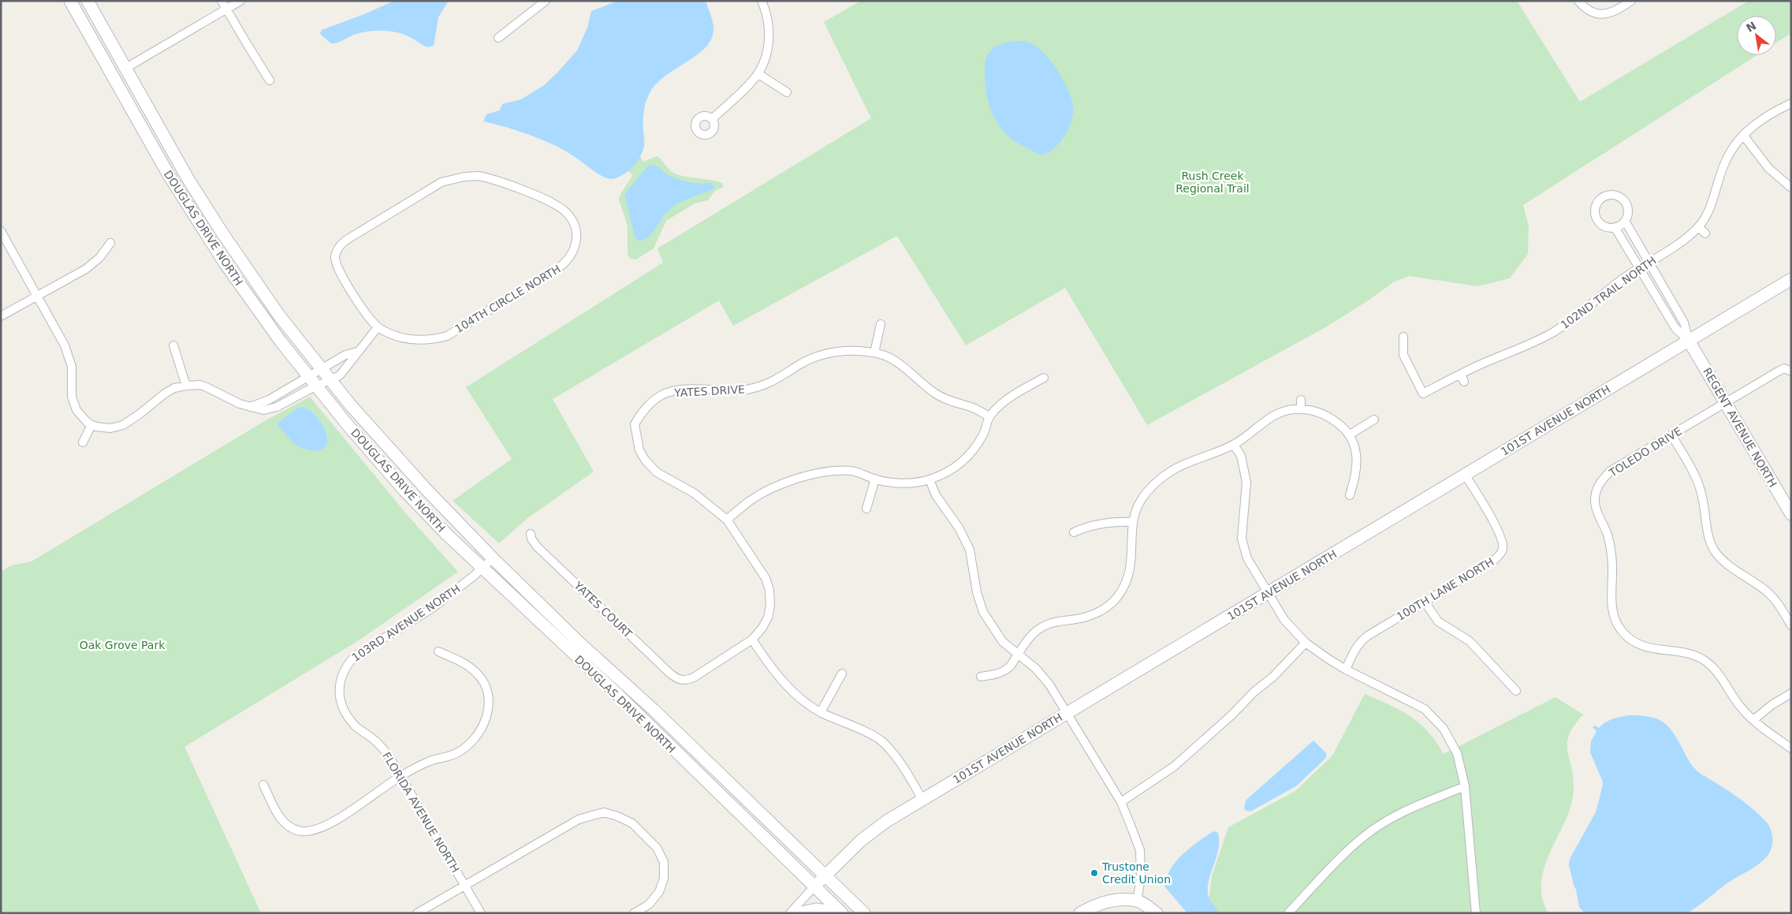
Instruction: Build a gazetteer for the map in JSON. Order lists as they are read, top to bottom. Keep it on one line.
{"streets":{"main road":["DOUGLAS DRIVE NORTH","101ST AVENUE NORTH","REGENT AVENUE NORTH"],"street":["102ND TRAIL NORTH","104TH CIRCLE NORTH","YATES DRIVE","TOLEDO DRIVE","100TH LANE NORTH","YATES COURT","103RD AVENUE NORTH","FLORIDA AVENUE NORTH"]},"crossings":[["DOUGLAS DRIVE NORTH","101ST AVENUE NORTH"],["DOUGLAS DRIVE NORTH","103RD AVENUE NORTH"],["102ND TRAIL NORTH","REGENT AVENUE NORTH"],["YATES DRIVE","YATES COURT"],["101ST AVENUE NORTH","REGENT AVENUE NORTH"],["101ST AVENUE NORTH","100TH LANE NORTH"],["REGENT AVENUE NORTH","TOLEDO DRIVE"],["103RD AVENUE NORTH","FLORIDA AVENUE NORTH"]],"parks":["Rush Creek Regional Trail","Oak Grove Park"],"places":["Trustone Credit Union"],"north":"top left"}
